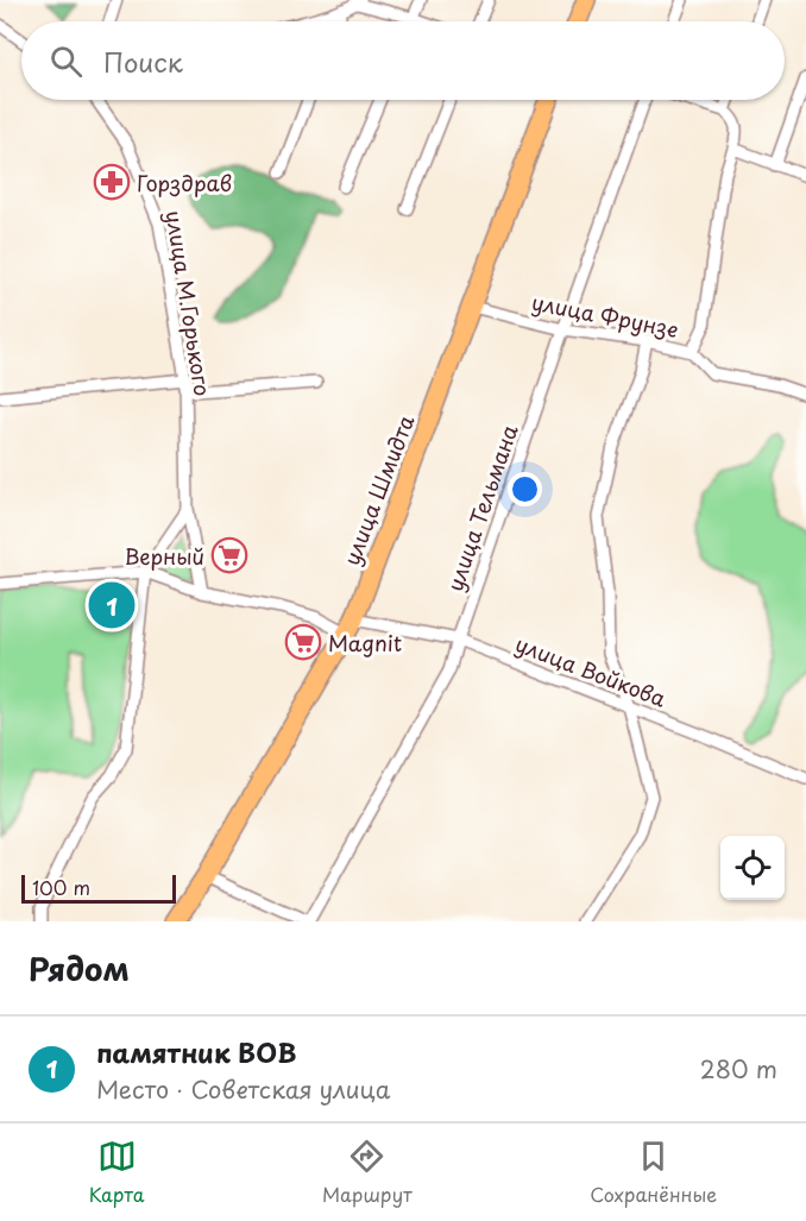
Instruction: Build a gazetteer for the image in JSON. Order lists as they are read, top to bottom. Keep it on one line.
{"streets":{"main road":["улица Шмидта"],"street":["улица М.Горького","улица Фрунзе","улица Тельмана","улица Войкова"]},"crossings":[["улица М.Горького","улица Войкова"],["улица Фрунзе","улица Шмидта"],["улица Фрунзе","улица Тельмана"],["улица Шмидта","улица Войкова"],["улица Тельмана","улица Войкова"]],"places":{"pharmacy":["Горздрав"],"supermarket":["Верный","Magnit"]},"scale_bar":"100 m","page":{"search":"Поиск","pins":"1","scale":"100 m","heading":"Рядом","list":[{"mark":"1","name":"памятник ВОВ","note":"Место · Советская улица","value":"280 m"}],"nav":["Карта","Маршрут","Сохранённые"]}}
